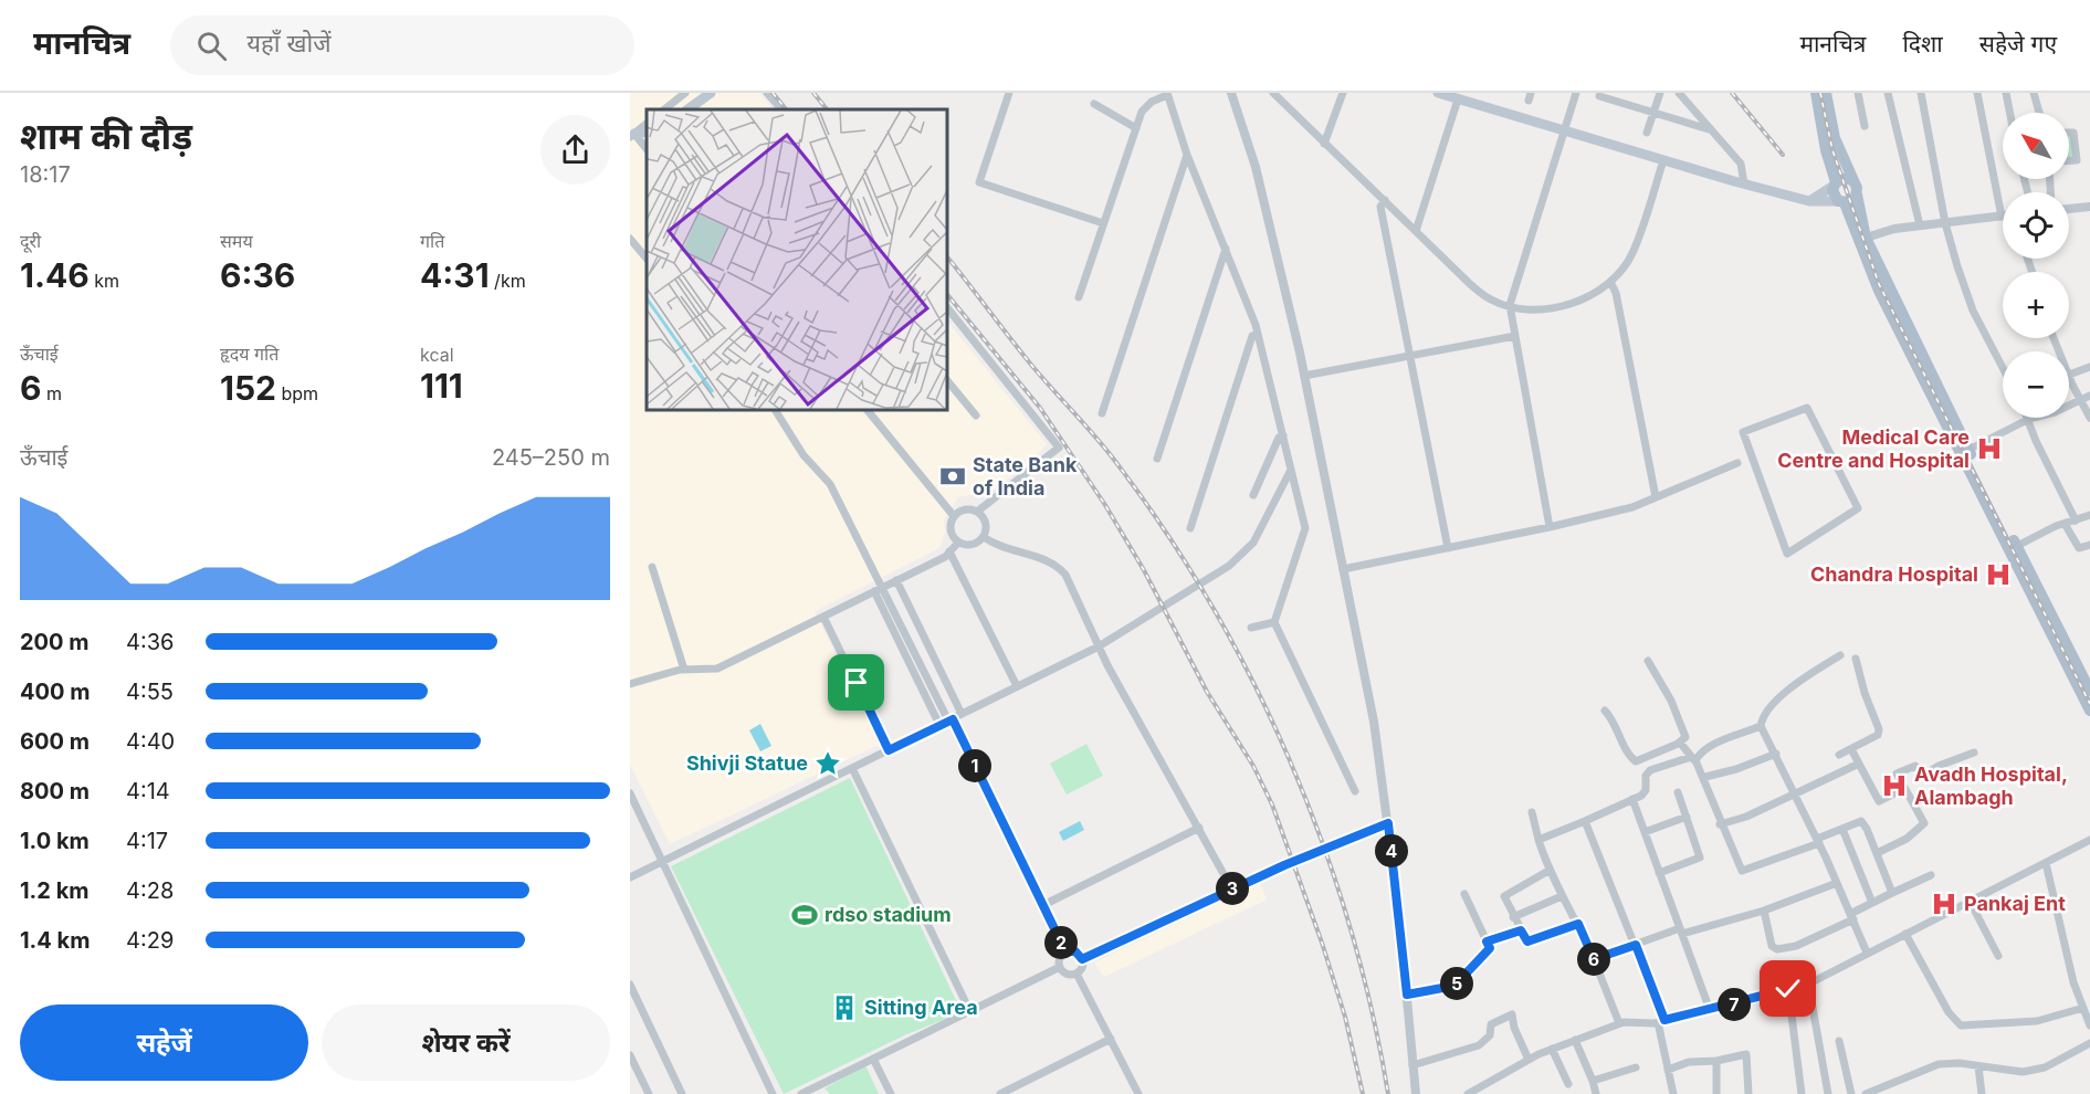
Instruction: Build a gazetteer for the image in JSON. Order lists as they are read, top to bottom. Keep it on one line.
{"places":{"hospital":["Medical Care Centre and Hospital","Chandra Hospital","Avadh Hospital, Alambagh","Pankaj Ent"],"bank":["State Bank of India"],"place":["Shivji Statue"],"sports":["rdso stadium"],"building":["Sitting Area"]},"north":"top left","page":{"header":"मानचित्र","search":"यहाँ खोजें","nav":["मानचित्र","दिशा","सहेजे गए"],"heading":["शाम की दौड़","18:17"],"map_buttons":["+","−"],"stats":[["दूरी","1.46 km"],["समय","6:36"],["गति","4:31 /km"],["ऊँचाई","6 m"],["हृदय गति","152 bpm"],["kcal","111"]],"chart":["ऊँचाई","245–250 m"],"list":[{"name":"200 m","note":"4:36"},{"name":"400 m","note":"4:55"},{"name":"600 m","note":"4:40"},{"name":"800 m","note":"4:14"},{"name":"1.0 km","note":"4:17"},{"name":"1.2 km","note":"4:28"},{"name":"1.4 km","note":"4:29"}],"pins":["1","4","3","2","6","5","7"],"buttons":["सहेजें","शेयर करें"]}}
